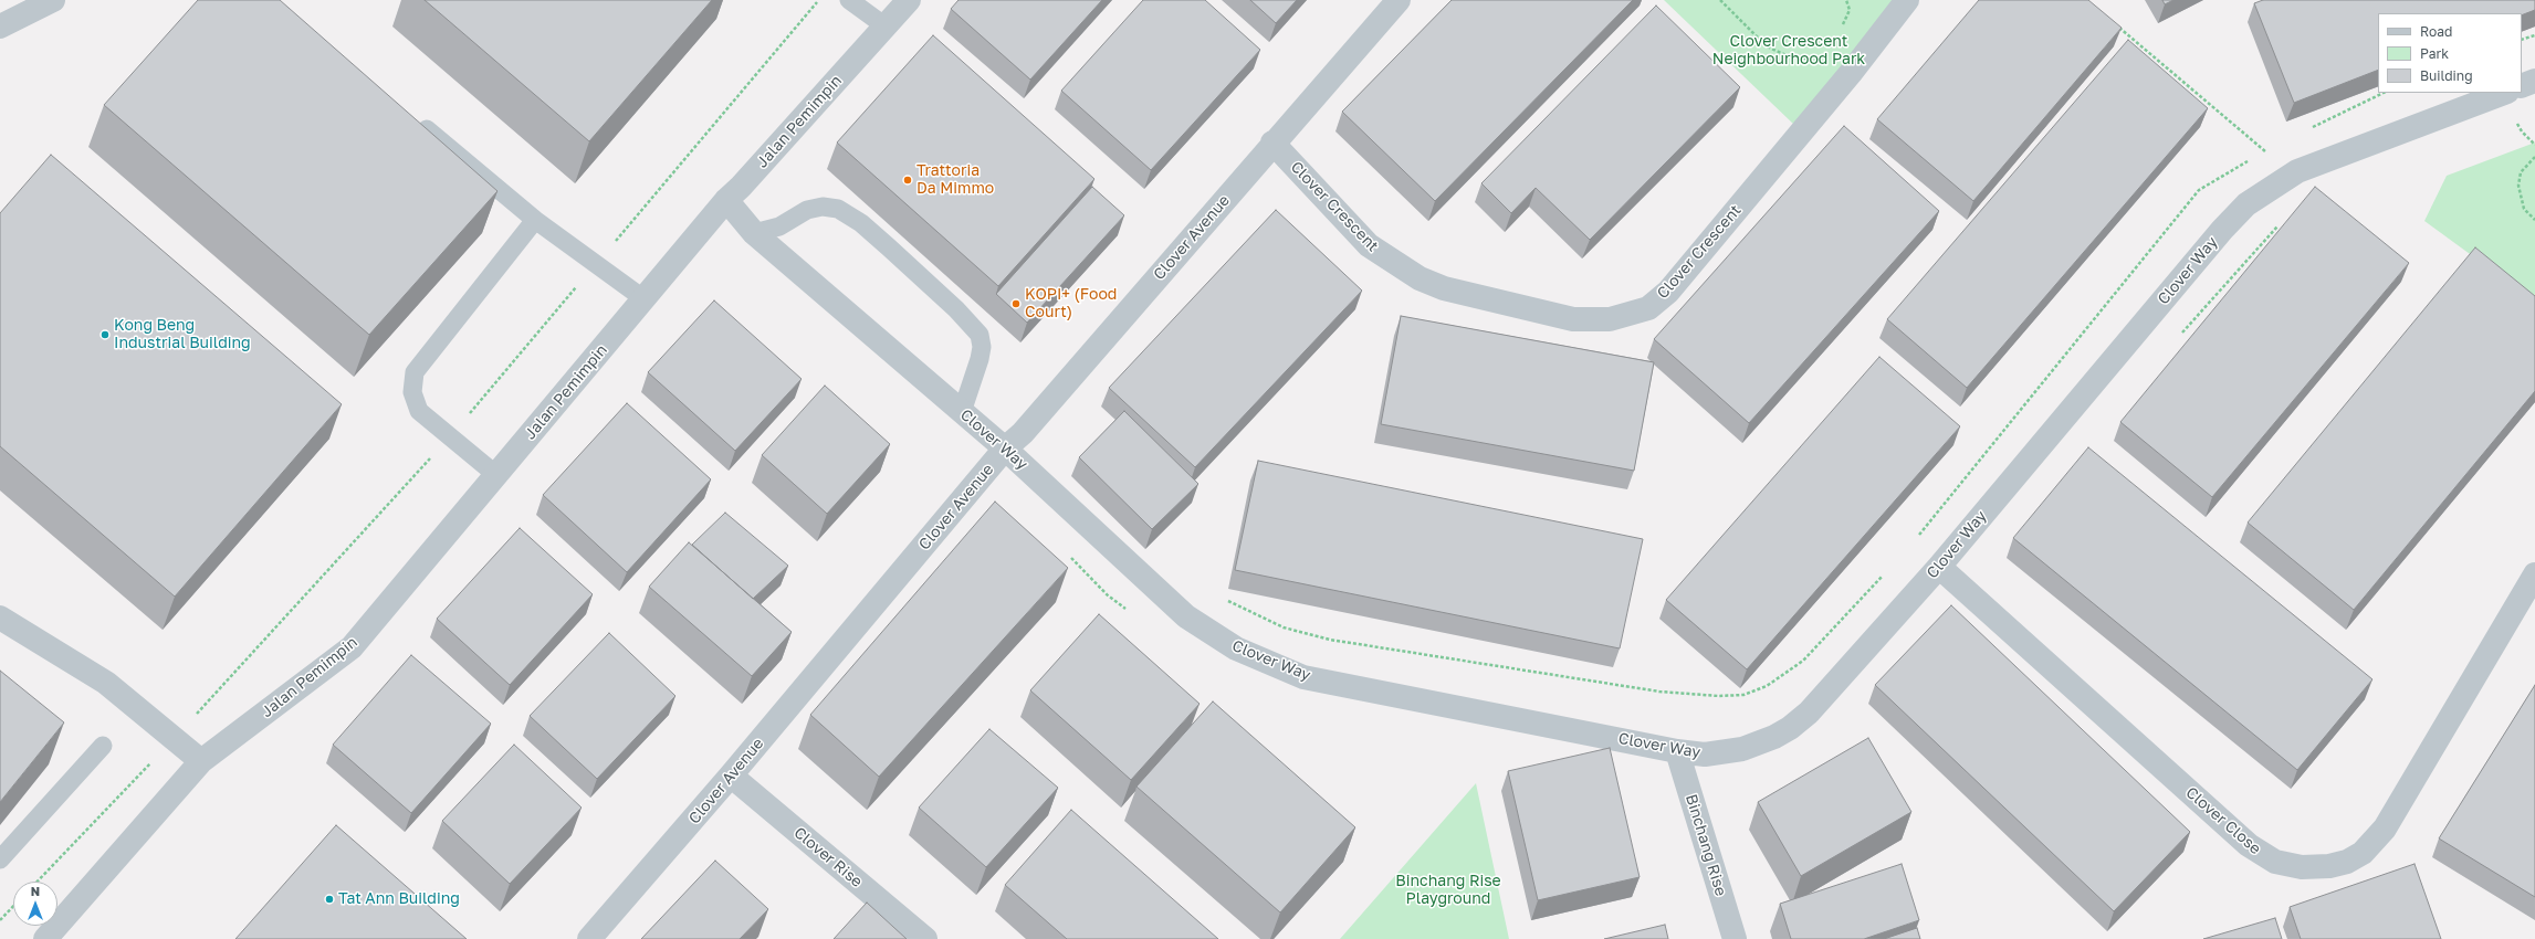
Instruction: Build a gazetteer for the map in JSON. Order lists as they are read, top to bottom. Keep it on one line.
{"streets":{"street":["Jalan Pemimpin","Clover Crescent","Clover Avenue","Clover Way","Clover Close","Binchang Rise","Clover Rise"]},"crossings":[["Jalan Pemimpin","Clover Way"],["Clover Crescent","Clover Avenue"],["Clover Avenue","Clover Way"],["Clover Avenue","Clover Rise"],["Clover Way","Clover Close"],["Clover Way","Binchang Rise"]],"parks":["Clover Crescent Neighbourhood Park","Binchang Rise Playground"],"places":["Trattoria Da Mimmo","KOPI+ (Food Court)","Kong Beng Industrial Building","Tat Ann Building"],"legend":["Road","Park","Building"],"north":"top"}
